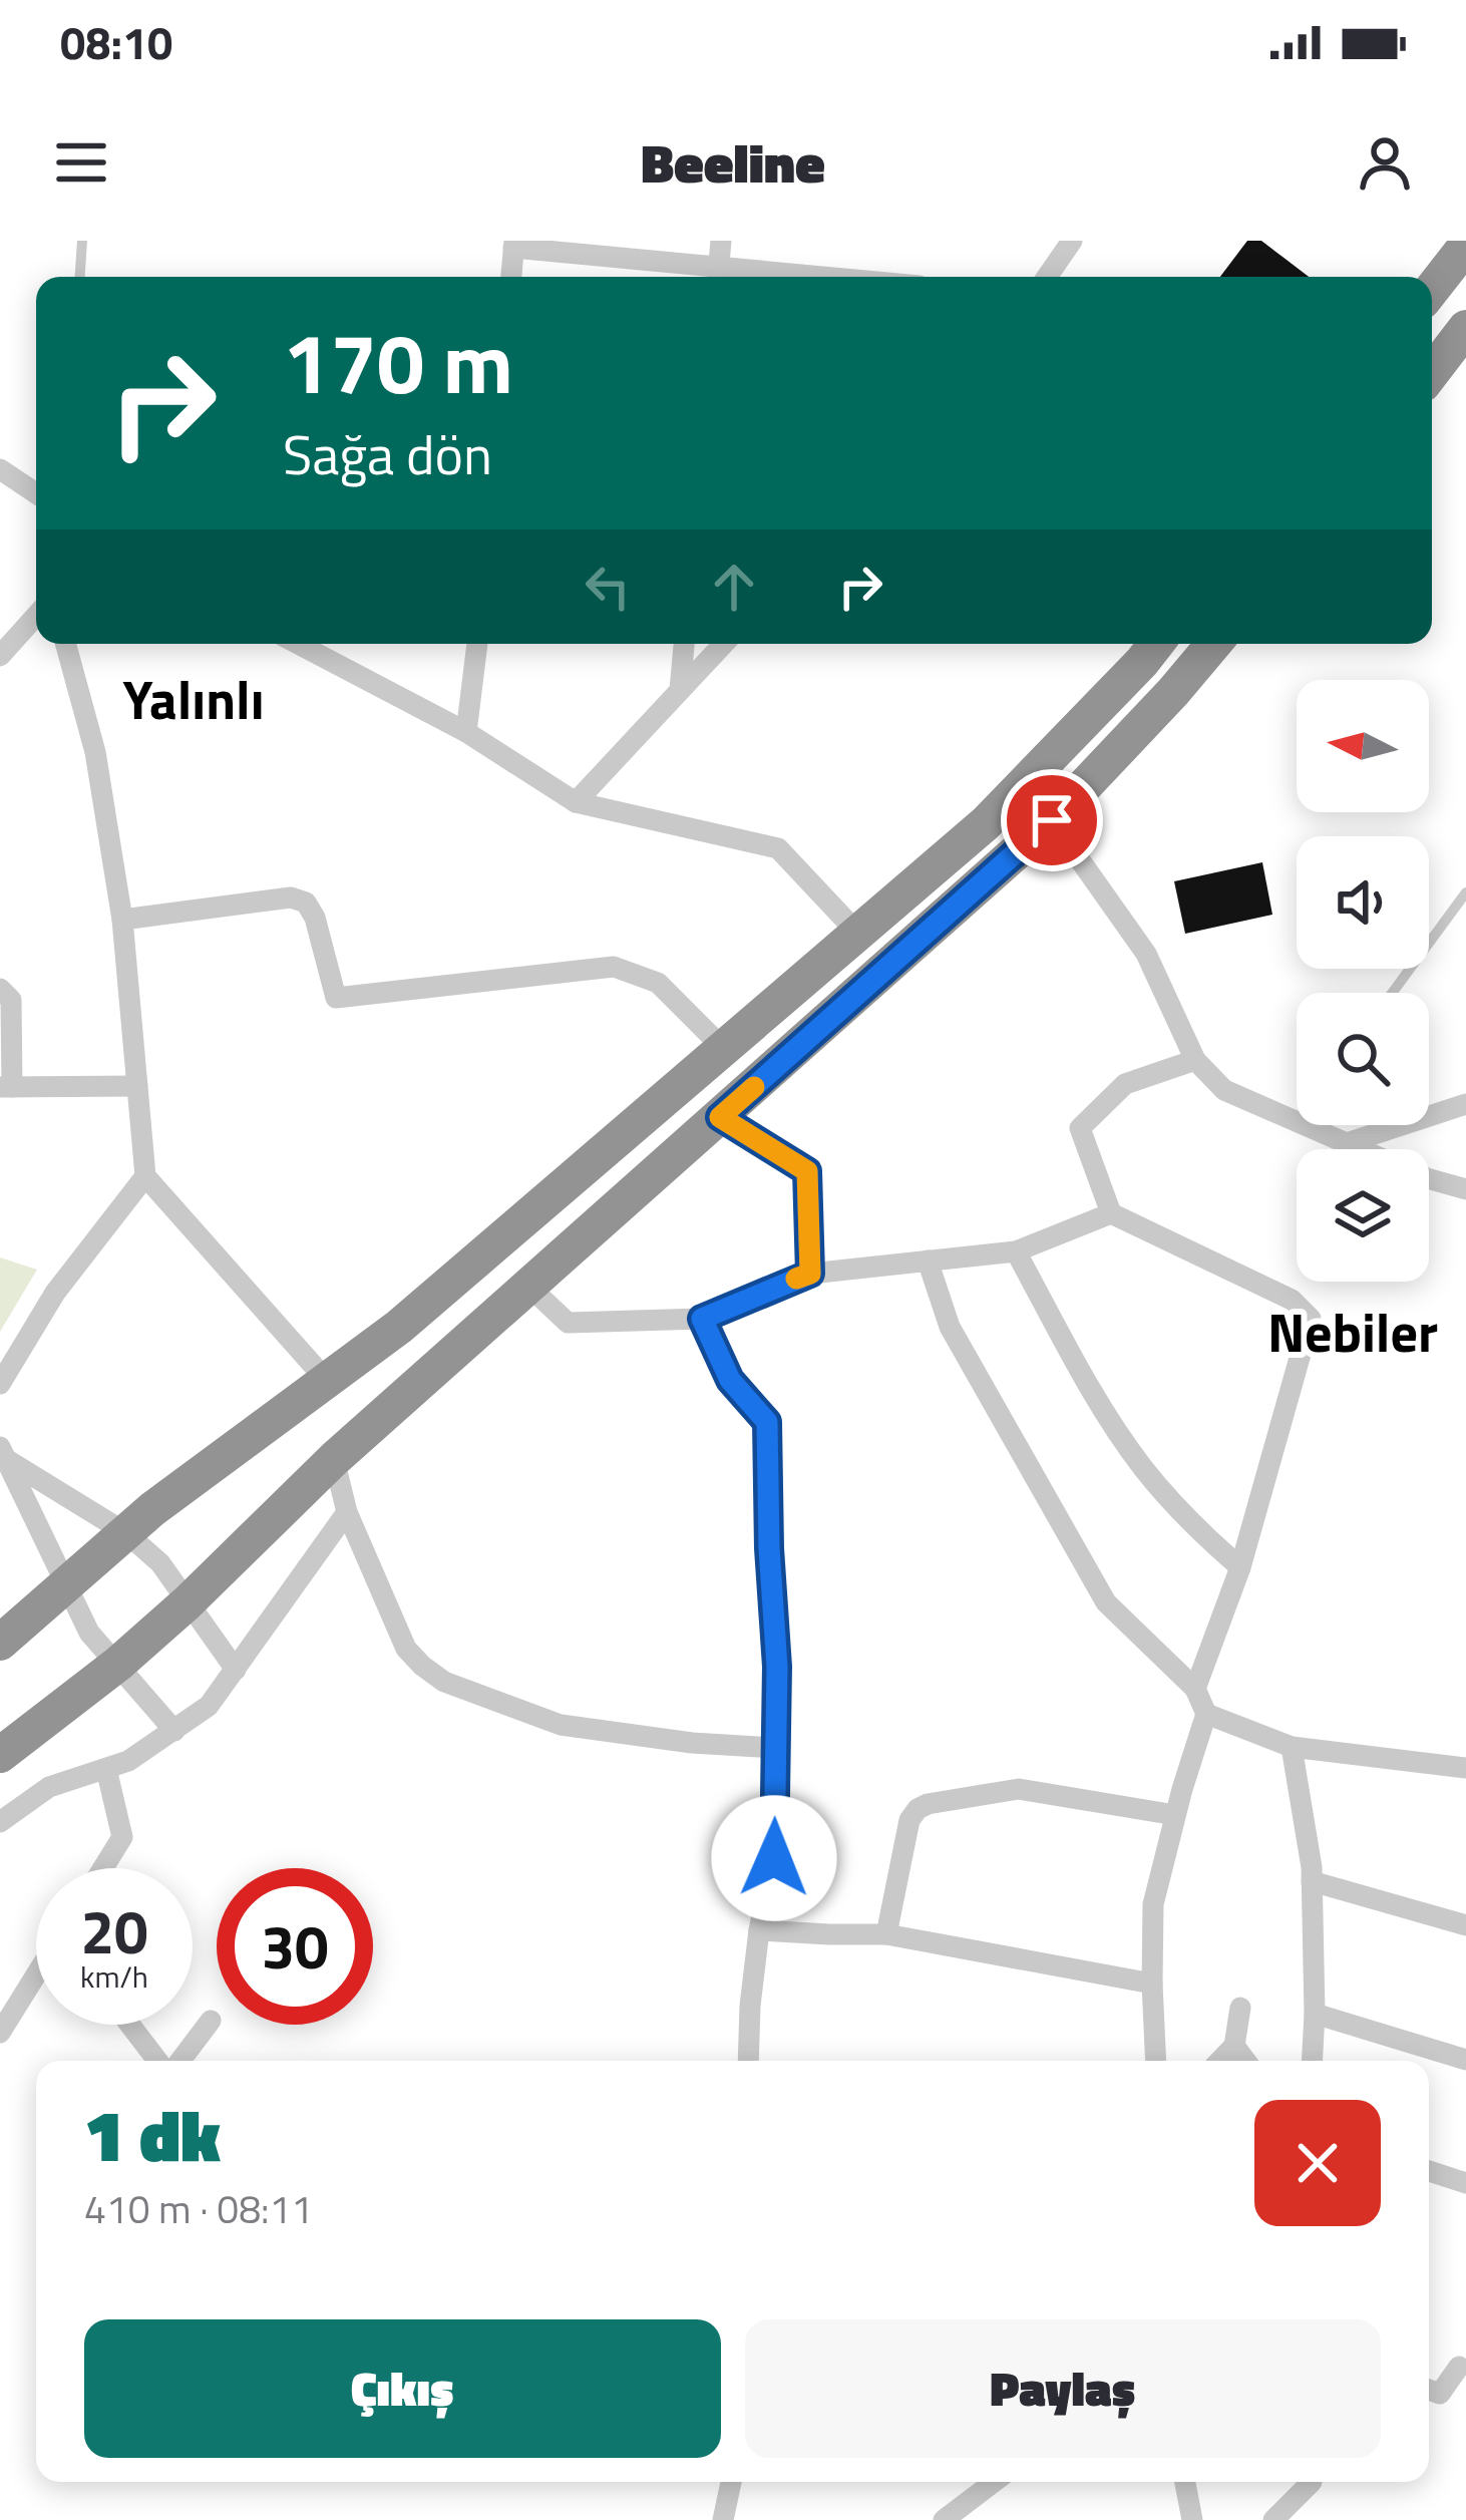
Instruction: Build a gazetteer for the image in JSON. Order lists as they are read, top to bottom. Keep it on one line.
{"districts":["Yalınlı","Nebiler"],"north":"left","page":{"status":"08:10","header":"Beeline","turn":["170 m","Sağa dön"],"speed":"20 km/h","limit":"30","heading":["1 dk","410 m · 08:11"],"buttons":["Çıkış","Paylaş"]}}
